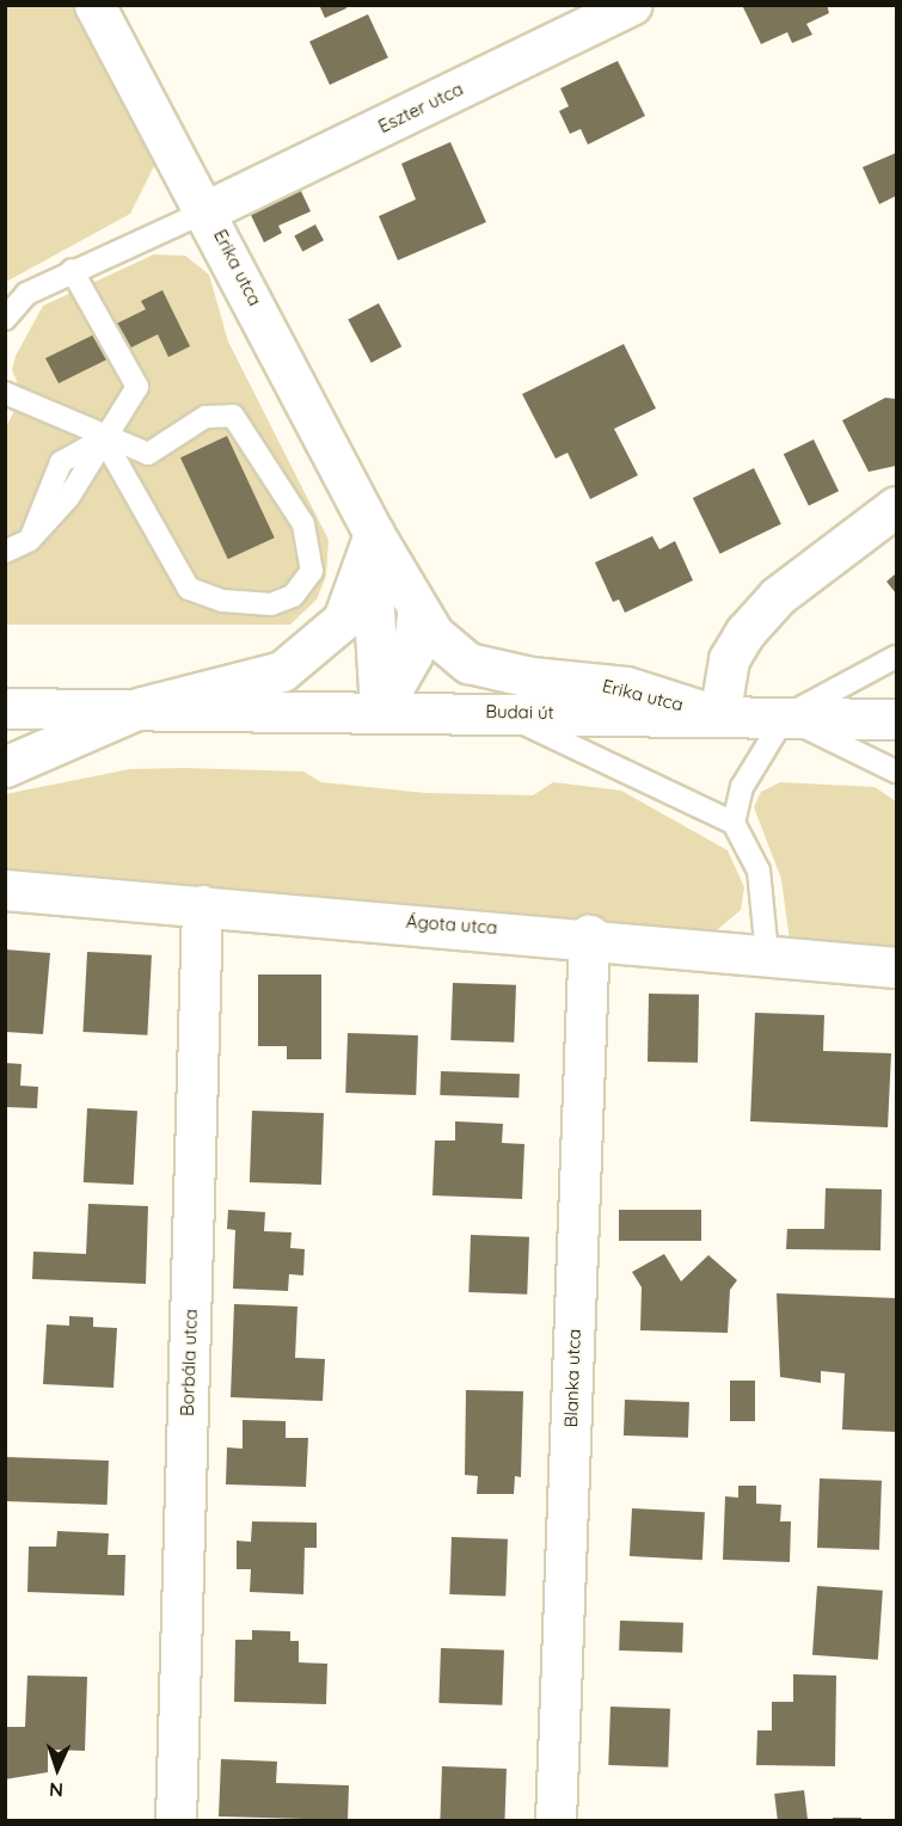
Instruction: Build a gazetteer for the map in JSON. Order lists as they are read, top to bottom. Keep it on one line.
{"streets":{"street":["Eszter utca","Erika utca","Budai út","Ágota utca","Borbála utca","Blanka utca"]},"crossings":[["Eszter utca","Erika utca"],["Erika utca","Budai út"],["Ágota utca","Borbála utca"],["Ágota utca","Blanka utca"]],"north":"bottom"}
